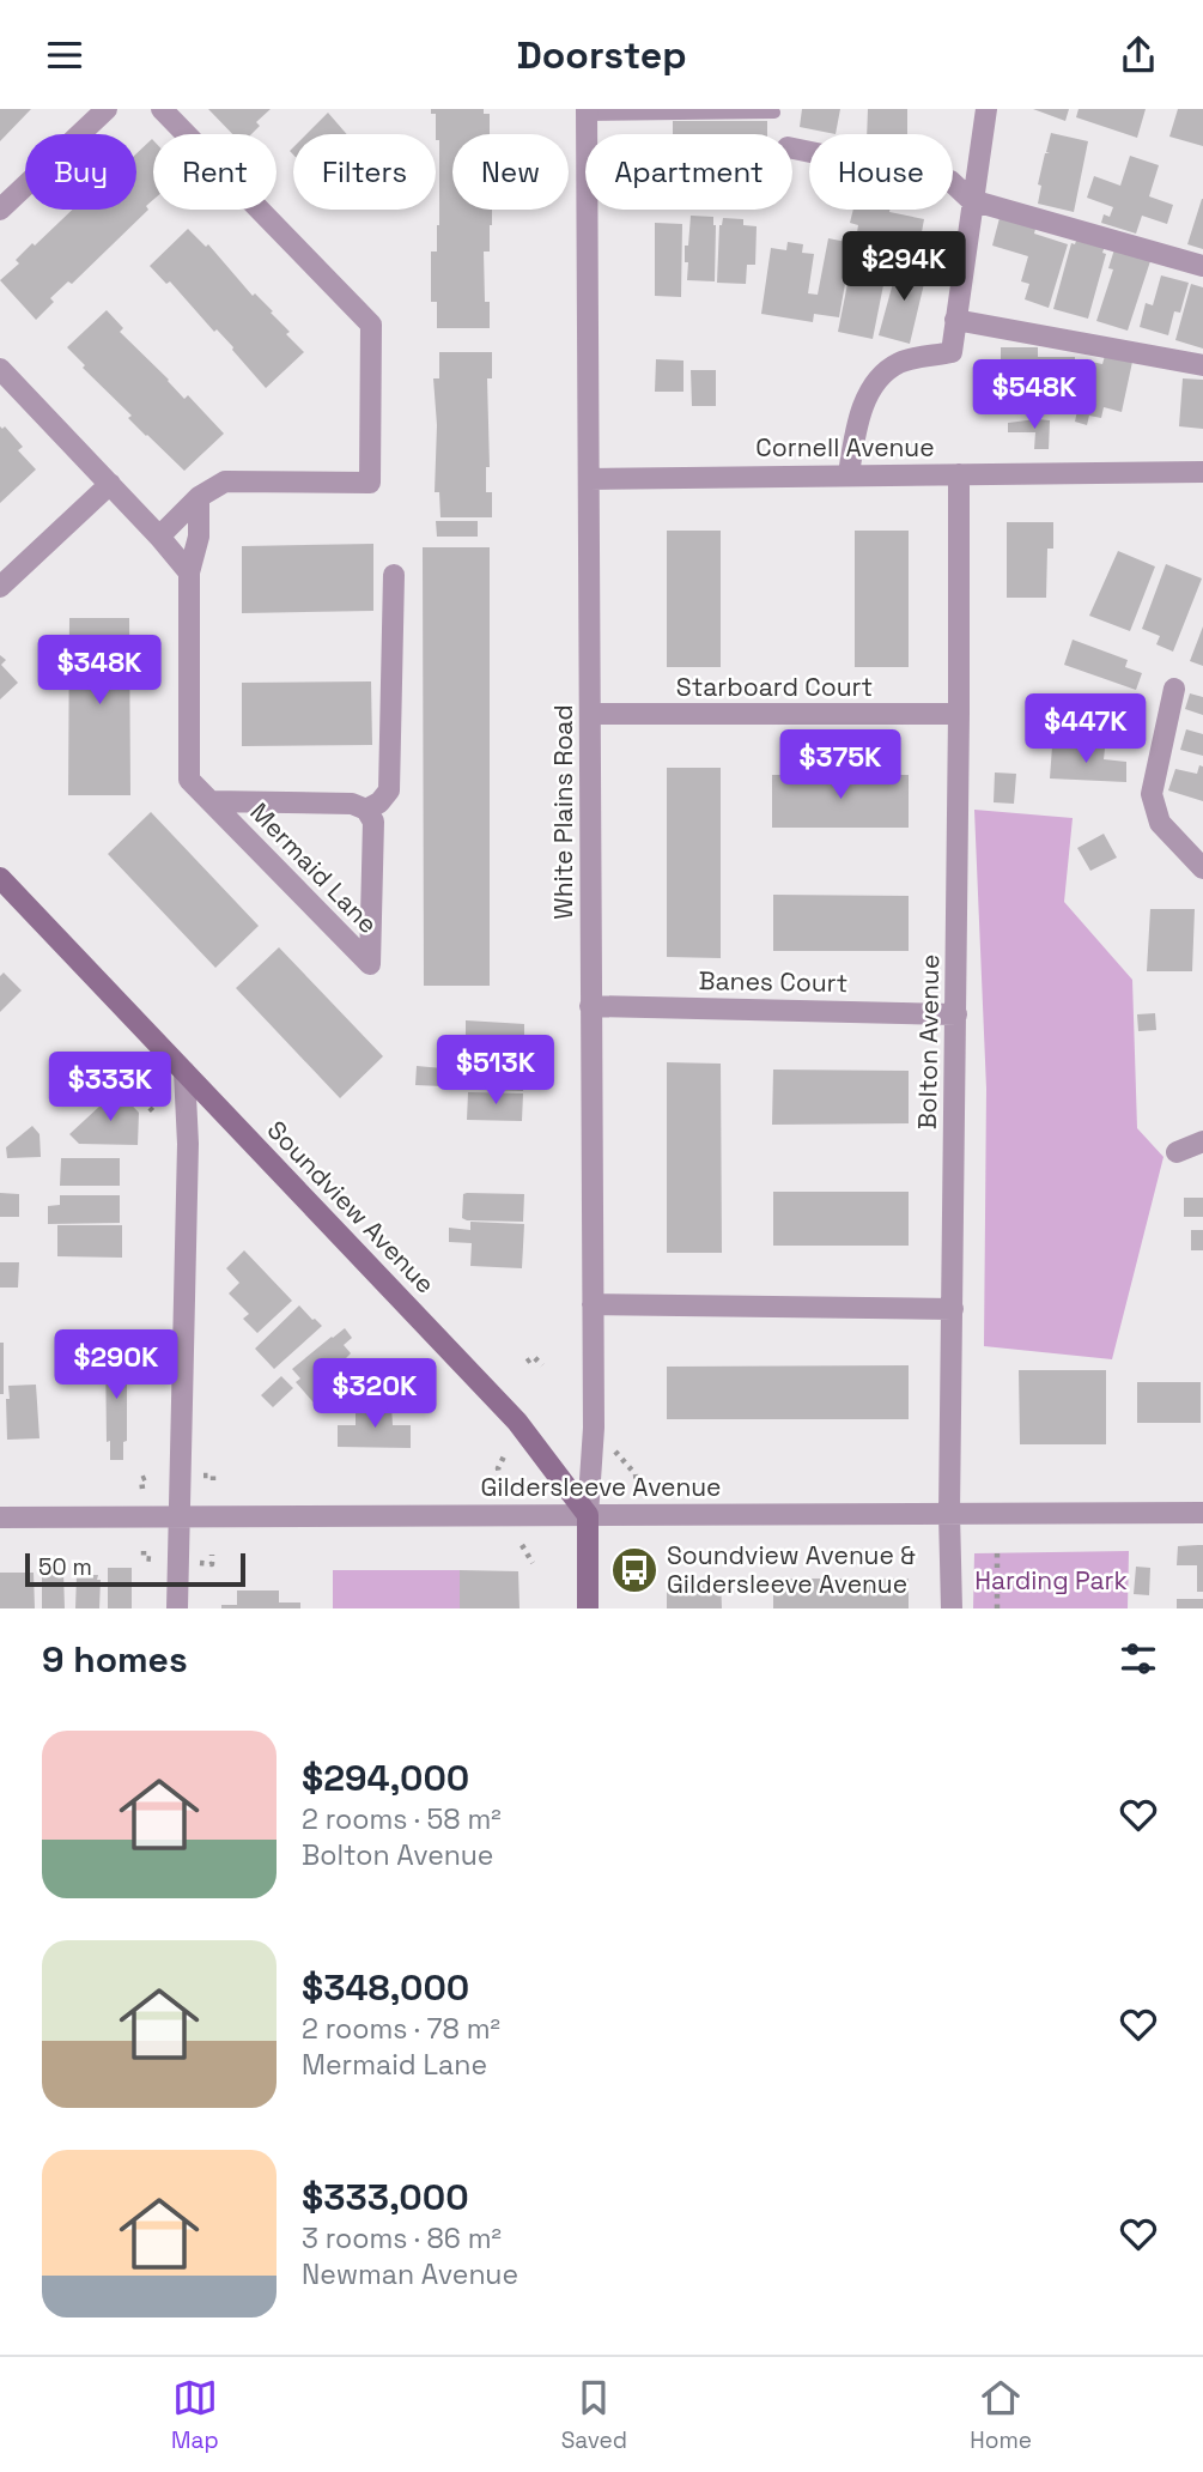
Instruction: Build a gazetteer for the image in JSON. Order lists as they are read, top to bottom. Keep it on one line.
{"streets":{"main road":["Soundview Avenue"],"street":["Cornell Avenue","Starboard Court","White Plains Road","Mermaid Lane","Banes Court","Bolton Avenue","Gildersleeve Avenue"]},"crossings":[["Cornell Avenue","White Plains Road"],["Cornell Avenue","Bolton Avenue"],["Starboard Court","White Plains Road"],["Starboard Court","Bolton Avenue"],["White Plains Road","Banes Court"],["White Plains Road","Soundview Avenue"],["White Plains Road","Gildersleeve Avenue"],["Banes Court","Bolton Avenue"],["Bolton Avenue","Gildersleeve Avenue"],["Soundview Avenue","Gildersleeve Avenue"]],"parks":["Harding Park"],"places":{"bus stop":["Soundview Avenue & Gildersleeve Avenue"]},"scale_bar":"50 m","page":{"header":"Doorstep","chip":["Buy","Rent","Filters","New","Apartment","House"],"price":["$294K","$548K","$348K","$447K","$375K","$513K","$333K","$290K","$320K"],"scale":"50 m","heading":"9 homes","list":[{"name":"$294,000","note":"2 rooms · 58 m² · Bolton Avenue"},{"name":"$348,000","note":"2 rooms · 78 m² · Mermaid Lane"},{"name":"$333,000","note":"3 rooms · 86 m² · Newman Avenue"}],"tabs":["Map","Saved","Home"]}}
